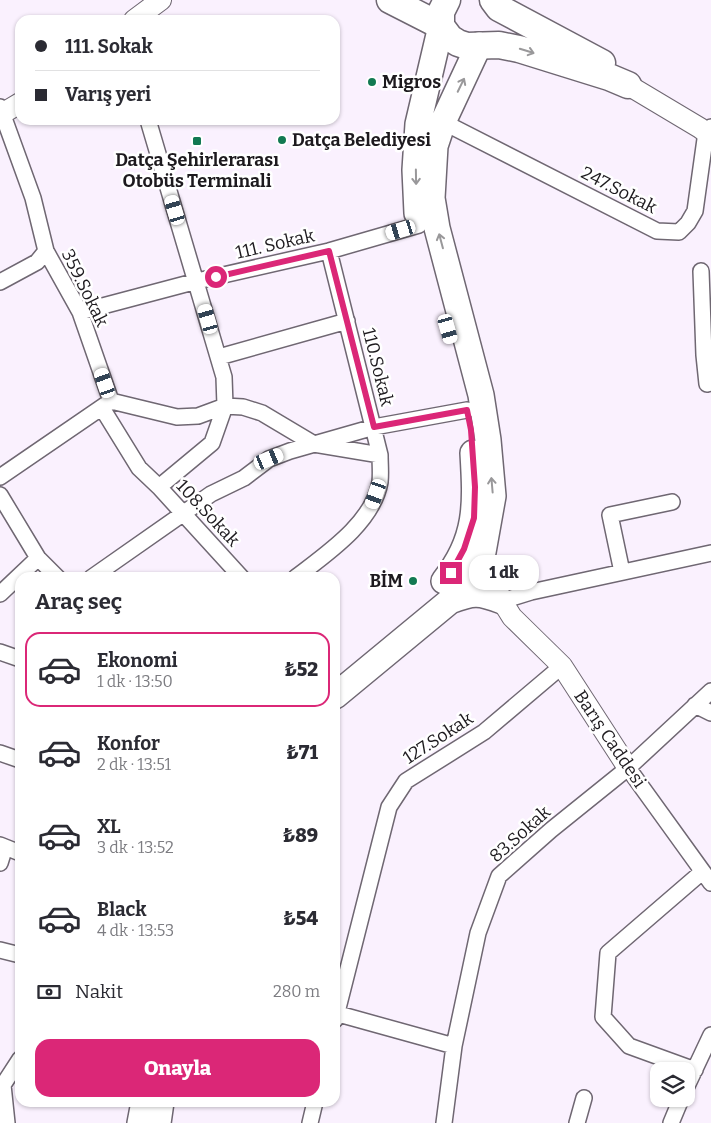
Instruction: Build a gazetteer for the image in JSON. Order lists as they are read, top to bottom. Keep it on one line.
{"streets":{"street":["247.Sokak","111. Sokak","359.Sokak","110.Sokak","108.Sokak","127.Sokak","Barış Caddesi","83.Sokak"]},"crossings":[["111. Sokak","359.Sokak"],["111. Sokak","110.Sokak"],["359.Sokak","108.Sokak"],["127.Sokak","Barış Caddesi"],["Barış Caddesi","83.Sokak"]],"places":{"other":["Migros","Datça Belediyesi","BİM"],"transit":["Datça Şehirlerarası Otobüs Terminali"]},"page":{"banner":["111. Sokak","Varış yeri"],"bubble":"1 dk","heading":"Araç seç","list":[{"name":"Ekonomi","note":"1 dk · 13:50","value":"₺52"},{"name":"Konfor","note":"2 dk · 13:51","value":"₺71"},{"name":"XL","note":"3 dk · 13:52","value":"₺89"},{"name":"Black","note":"4 dk · 13:53","value":"₺54"}],"pay":["Nakit","280 m"],"buttons":"Onayla"}}
